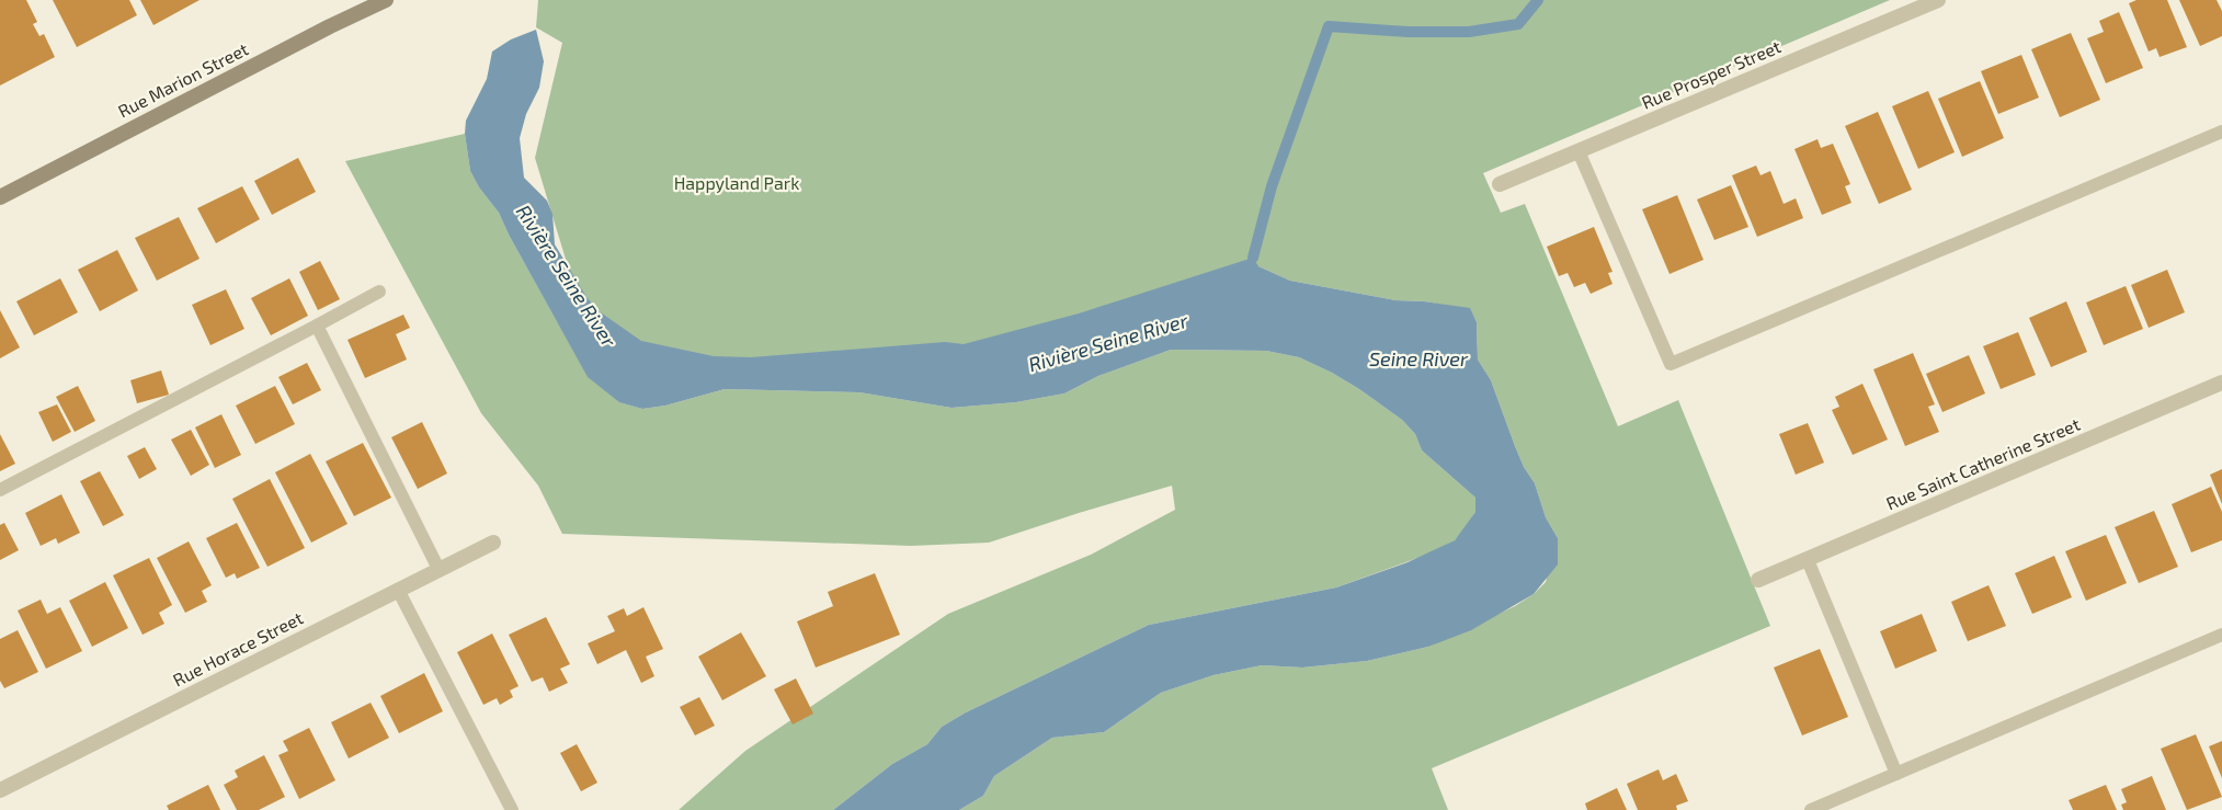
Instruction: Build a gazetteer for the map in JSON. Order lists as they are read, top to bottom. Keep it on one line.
{"streets":{"main road":["Rue Marion Street"],"street":["Rue Prosper Street","Rue Saint Catherine Street","Rue Horace Street"]},"water":["Rivière Seine River","Seine River"],"parks":["Happyland Park"]}
